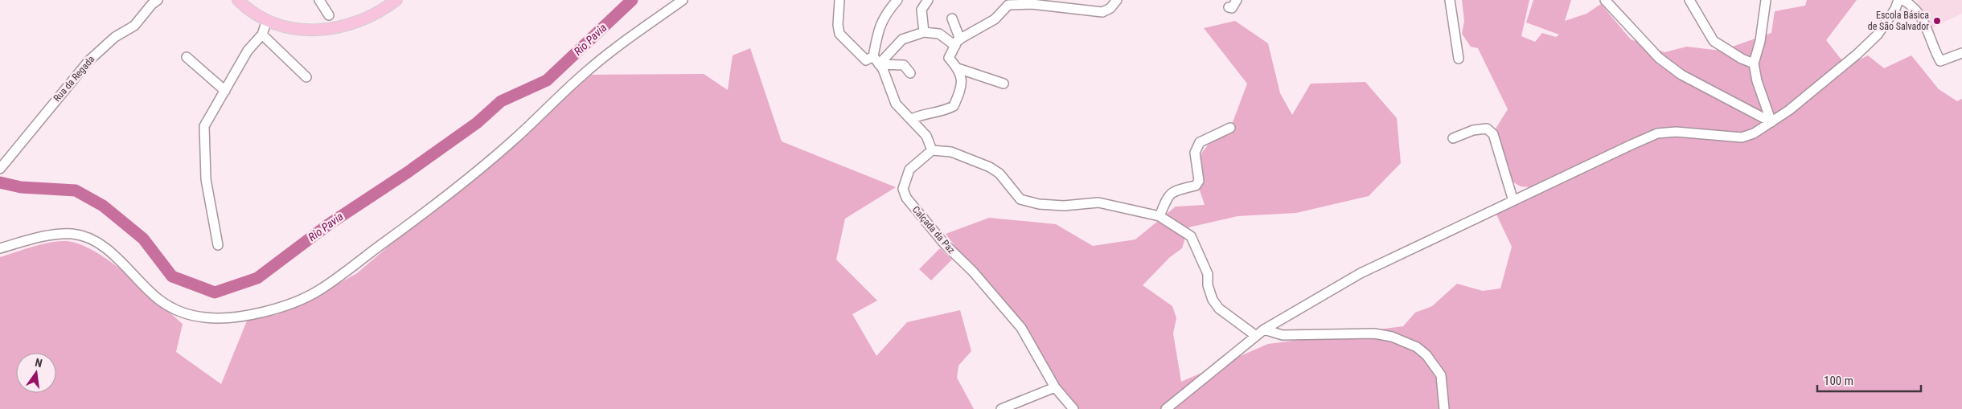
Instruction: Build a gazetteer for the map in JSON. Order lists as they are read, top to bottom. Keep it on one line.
{"streets":{"street":["Rua da Regada","Calçada da Paz"]},"water":["Rio Pavia"],"places":["Escola Básica de São Salvador"],"scale_bar":"100 m","north":"top"}
